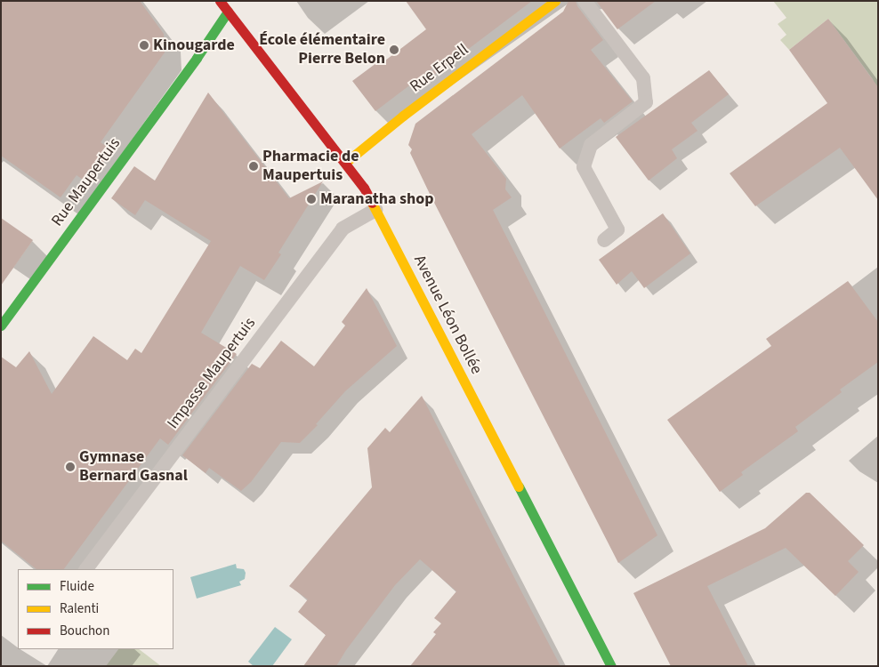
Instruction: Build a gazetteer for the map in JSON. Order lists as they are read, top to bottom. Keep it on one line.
{"streets":{"main road":["Rue Erpell","Rue Maupertuis","Avenue Léon Bollée"],"lane":["Impasse Maupertuis"]},"crossings":[["Rue Erpell","Avenue Léon Bollée"],["Rue Maupertuis","Avenue Léon Bollée"],["Avenue Léon Bollée","Impasse Maupertuis"]],"places":["Kinougarde","École élémentaire Pierre Belon","Pharmacie de Maupertuis","Maranatha shop","Gymnase Bernard Gasnal"],"legend":["Fluide","Ralenti","Bouchon"]}
